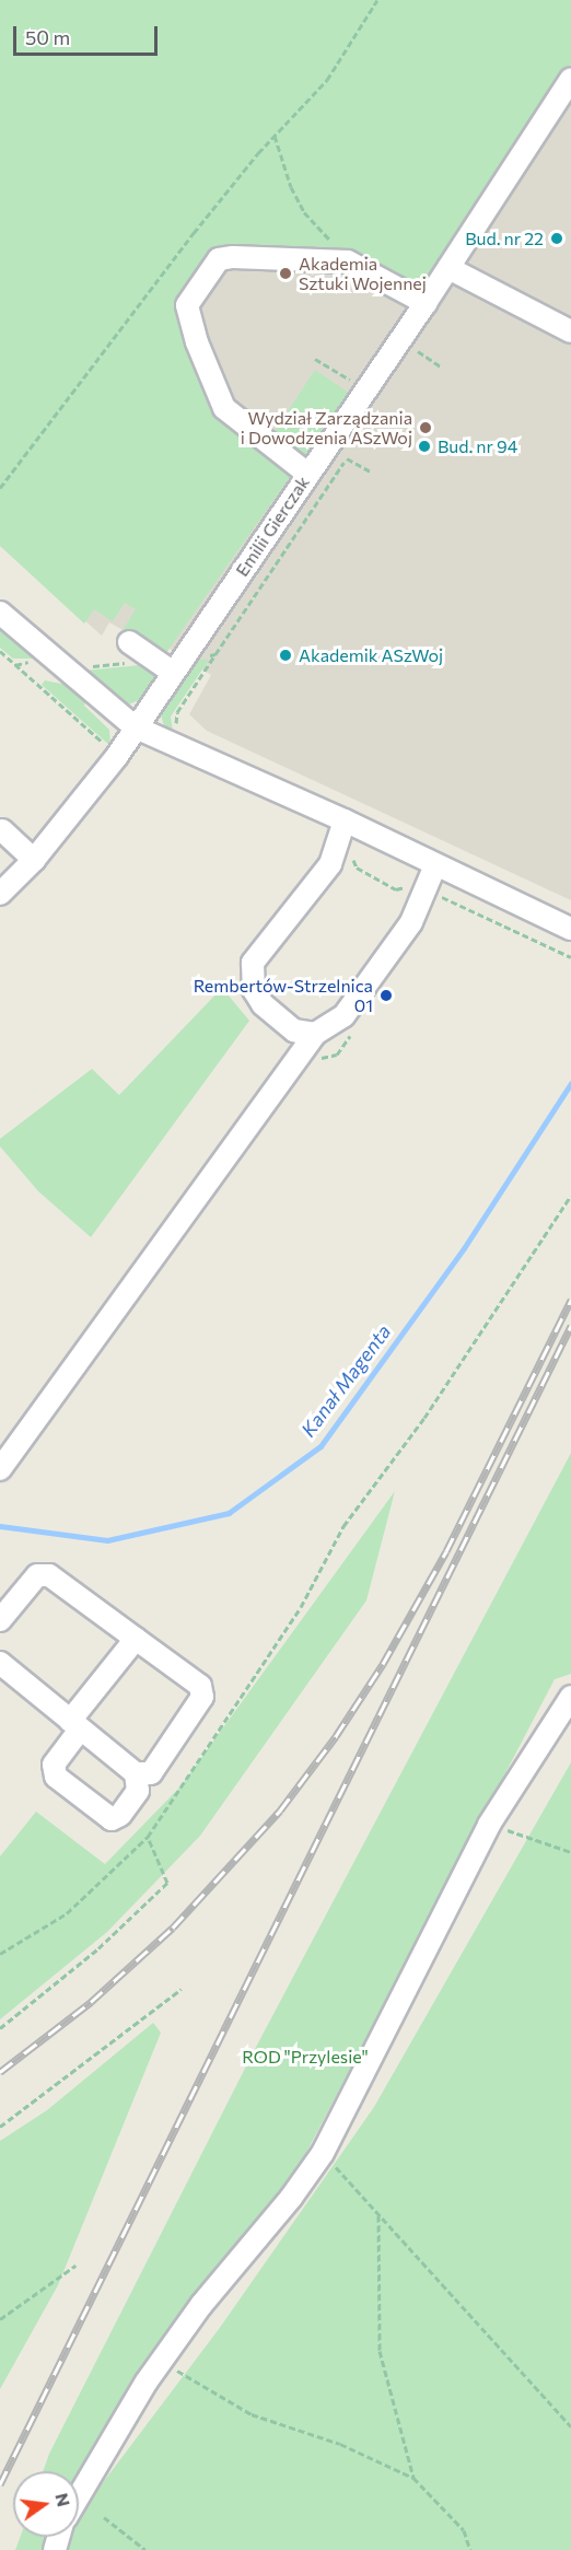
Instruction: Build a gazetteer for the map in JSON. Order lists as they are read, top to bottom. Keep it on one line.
{"streets":{"street":["Emilii Gierczak"]},"water":["Kanał Magenta"],"parks":["ROD \"Przylesie\""],"places":["Bud. nr 22","Akademia Sztuki Wojennej","Wydział Zarządzania i Dowodzenia ASzWoj","Bud. nr 94","Akademik ASzWoj","Rembertów-Strzelnica 01"],"scale_bar":"50 m","north":"right"}
